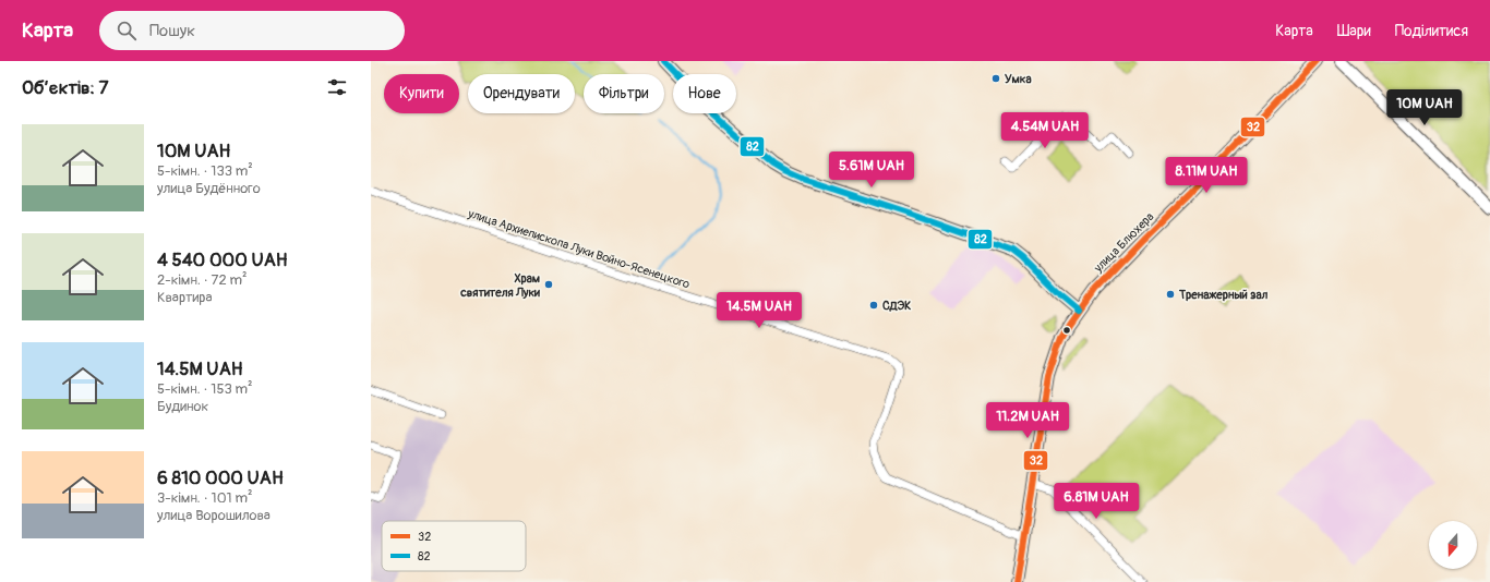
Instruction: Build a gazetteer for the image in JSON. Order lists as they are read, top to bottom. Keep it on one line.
{"streets":{"main road":["улица Блюхера"],"street":["улица Архиепископа Луки Войно-Ясенецкого"]},"crossings":[["улица Блюхера","улица Архиепископа Луки Войно-Ясенецкого"]],"places":["Умка","Храм святителя Луки","Тренажерный зал","СДЭК"],"lines":["transit line 32","transit line 82"],"legend":["32","82"],"north":"bottom","page":{"header":"Карта","search":"Пошук","nav":["Карта","Шари","Поділитися"],"heading":"Об’єктів: 7","chip":["Купити","Орендувати","Фільтри","Нове"],"price":["10M UAH","4.54M UAH","5.61M UAH","8.11M UAH","14.5M UAH","11.2M UAH","6.81M UAH"],"list":[{"name":"10M UAH","note":"5-кімн. · 133 m² · улица Будённого"},{"name":"4 540 000 UAH","note":"2-кімн. · 72 m² · Квартира"},{"name":"14.5M UAH","note":"5-кімн. · 153 m² · Будинок"},{"name":"6 810 000 UAH","note":"3-кімн. · 101 m² · улица Ворошилова"}]}}
